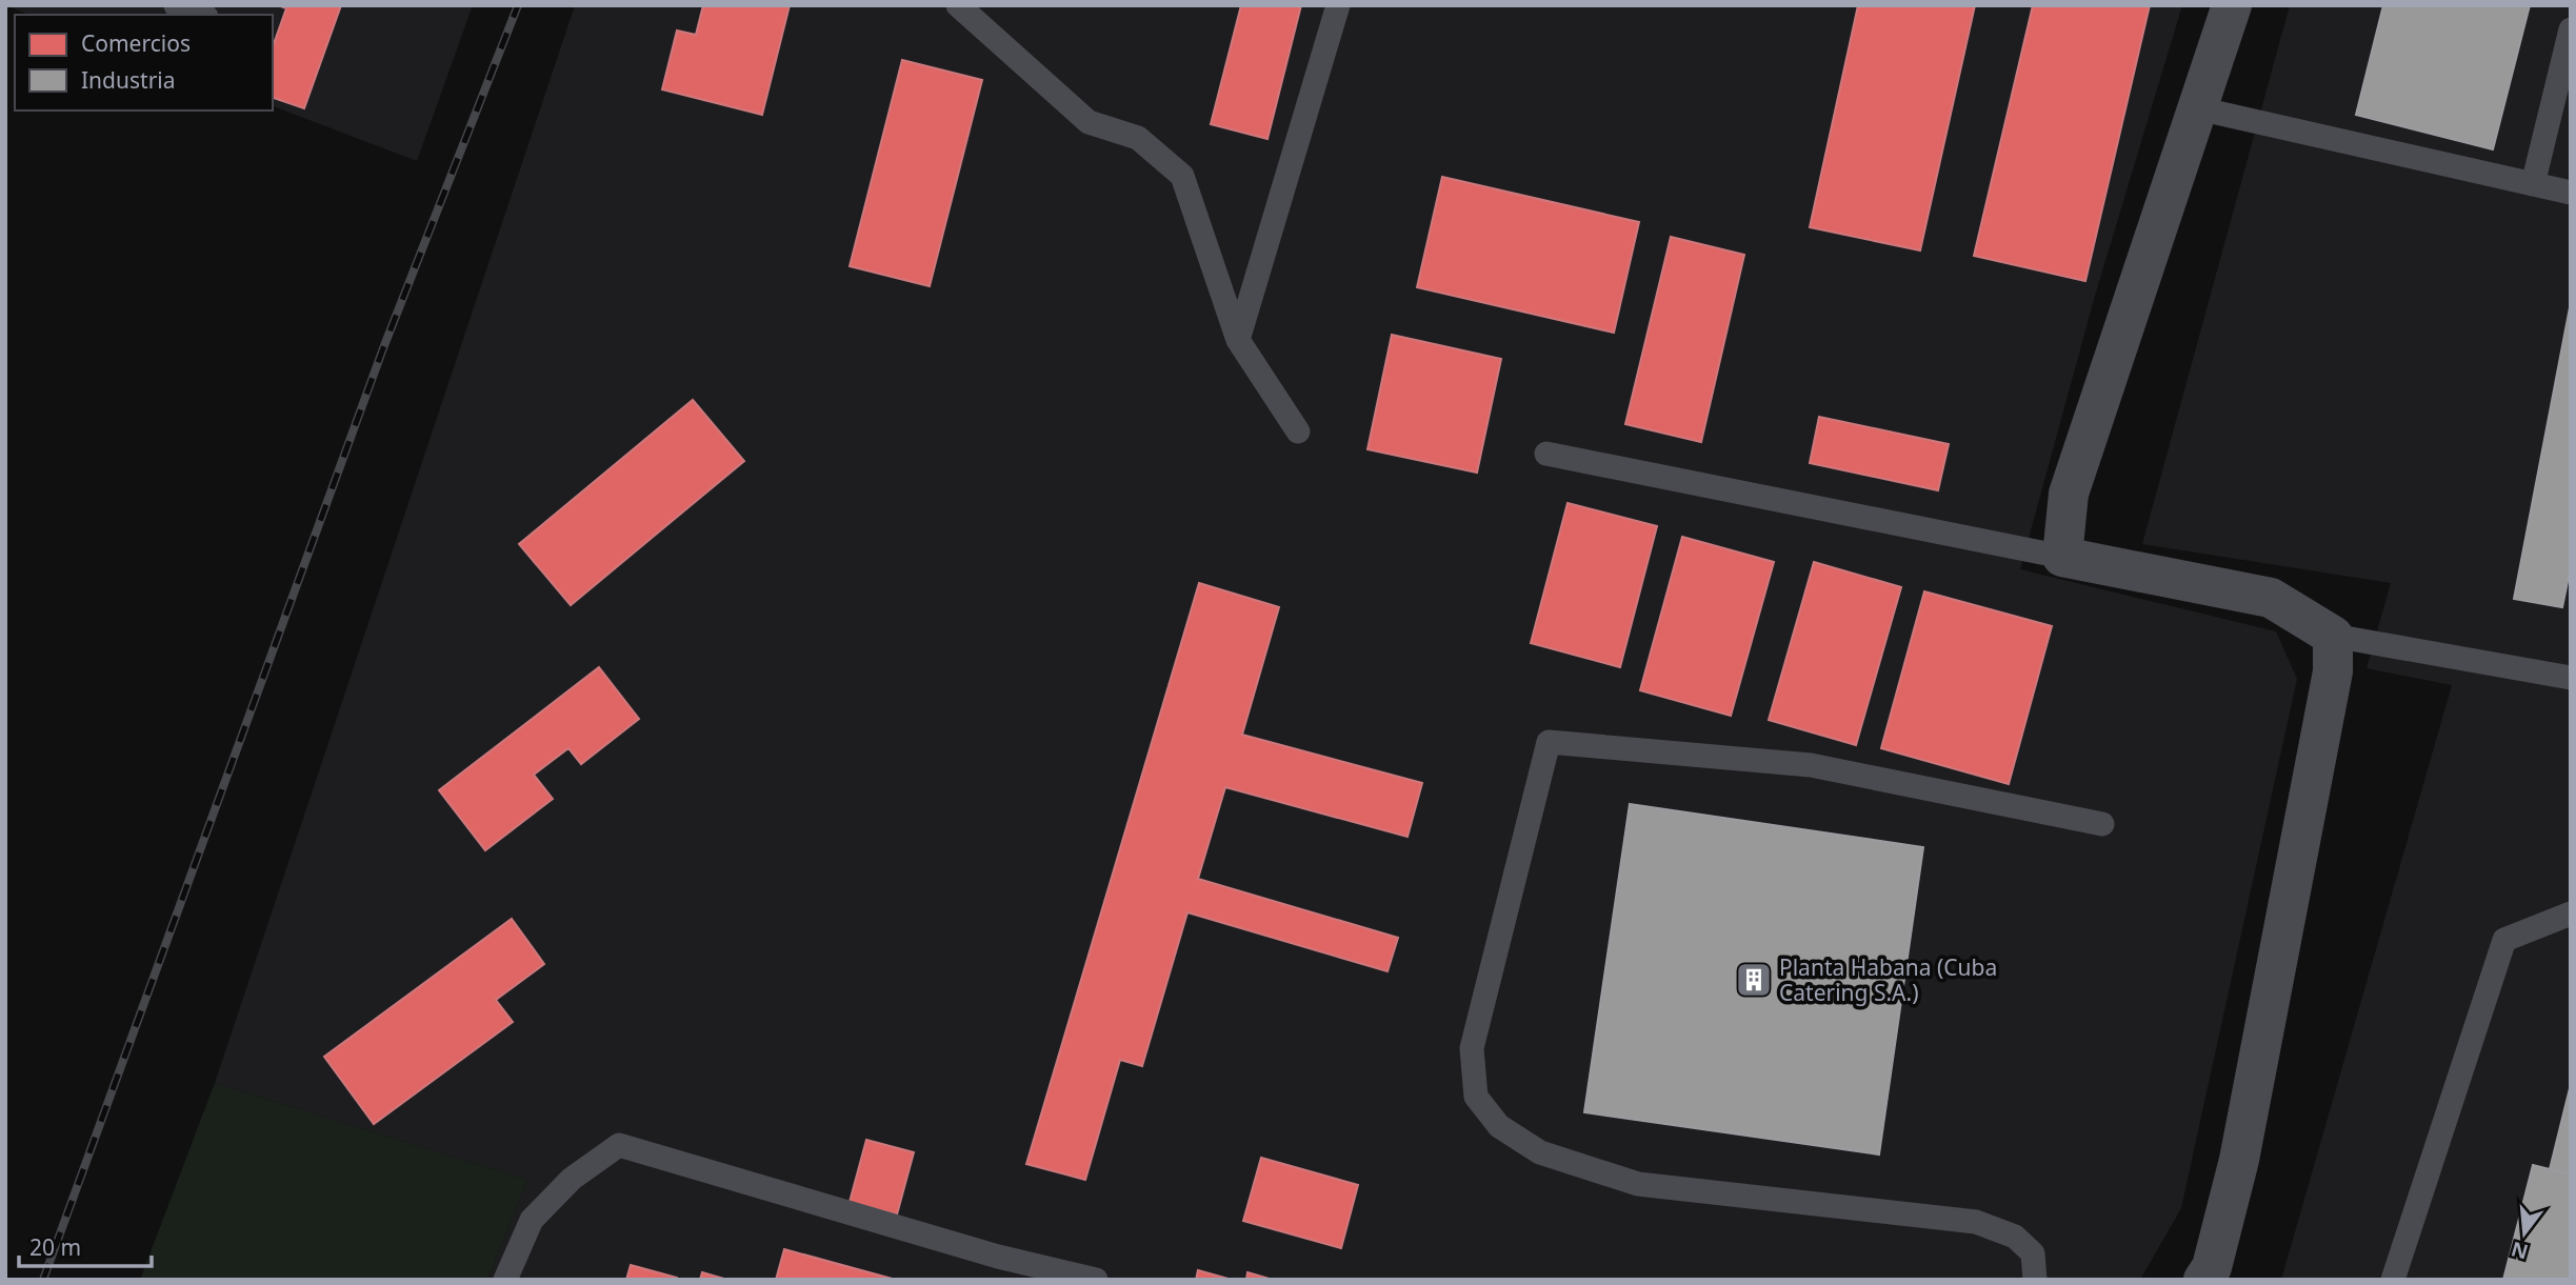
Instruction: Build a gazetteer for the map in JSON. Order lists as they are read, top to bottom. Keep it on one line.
{"places":{"building":["Planta Habana (Cuba Catering S.A.)"]},"legend":["Comercios","Industria"],"scale_bar":"20 m","north":"bottom"}
